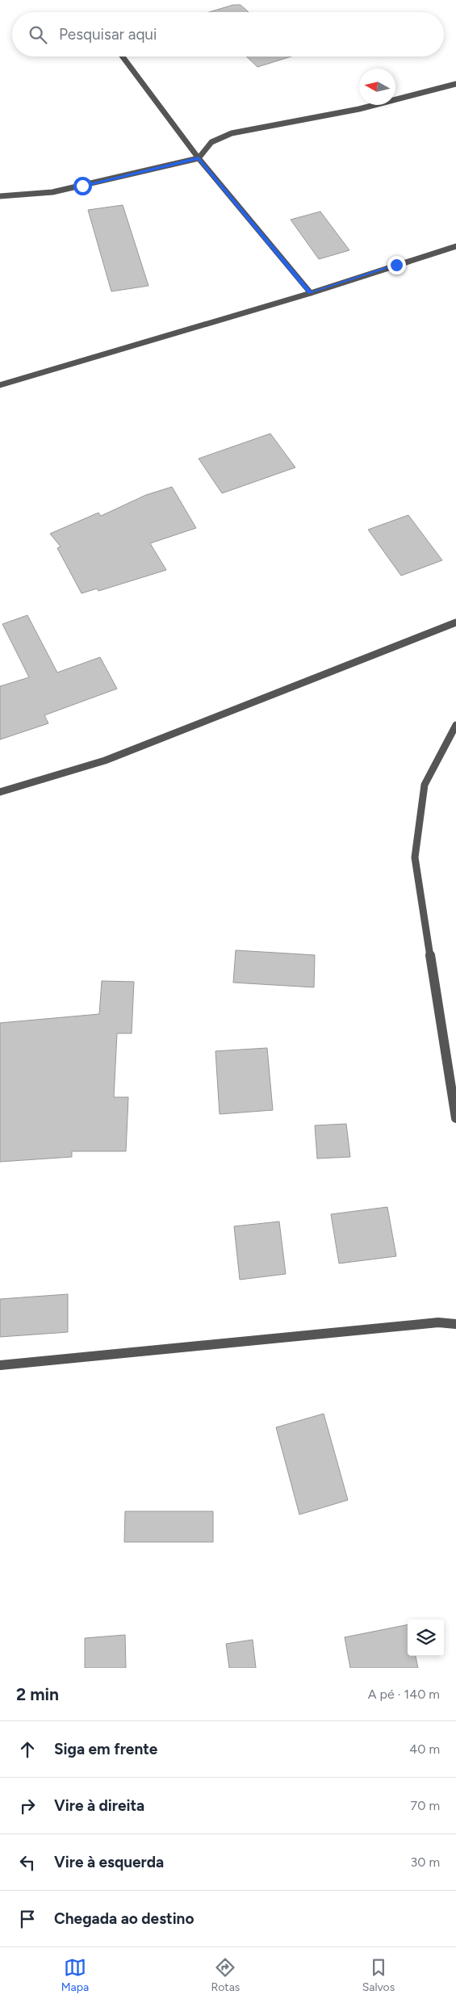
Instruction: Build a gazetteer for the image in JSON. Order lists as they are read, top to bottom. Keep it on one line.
{"north":"left","page":{"search":"Pesquisar aqui","heading":["2 min","A pé · 140 m"],"list":[["Siga em frente","40 m"],["Vire à direita","70 m"],["Vire à esquerda","30 m"],"Chegada ao destino"],"nav":["Mapa","Rotas","Salvos"]}}
